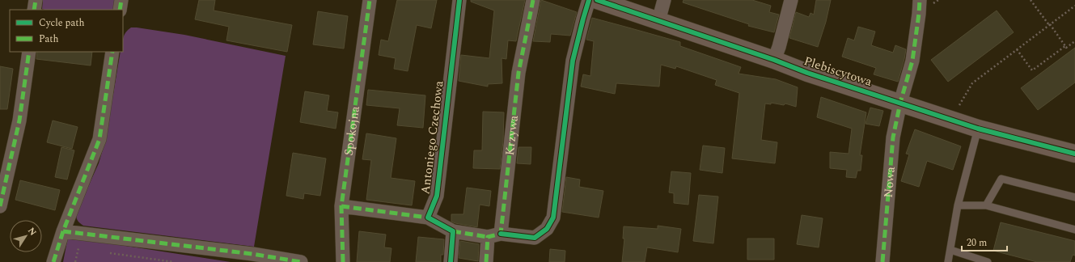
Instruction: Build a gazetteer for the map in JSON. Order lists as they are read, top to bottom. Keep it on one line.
{"streets":{"street":["Plebiscytowa","Spokojna","Krzywa","Antoniego Czechowa","Nowa"]},"crossings":[["Plebiscytowa","Nowa"]],"legend":["Cycle path","Path"],"scale_bar":"20 m","north":"top right"}
